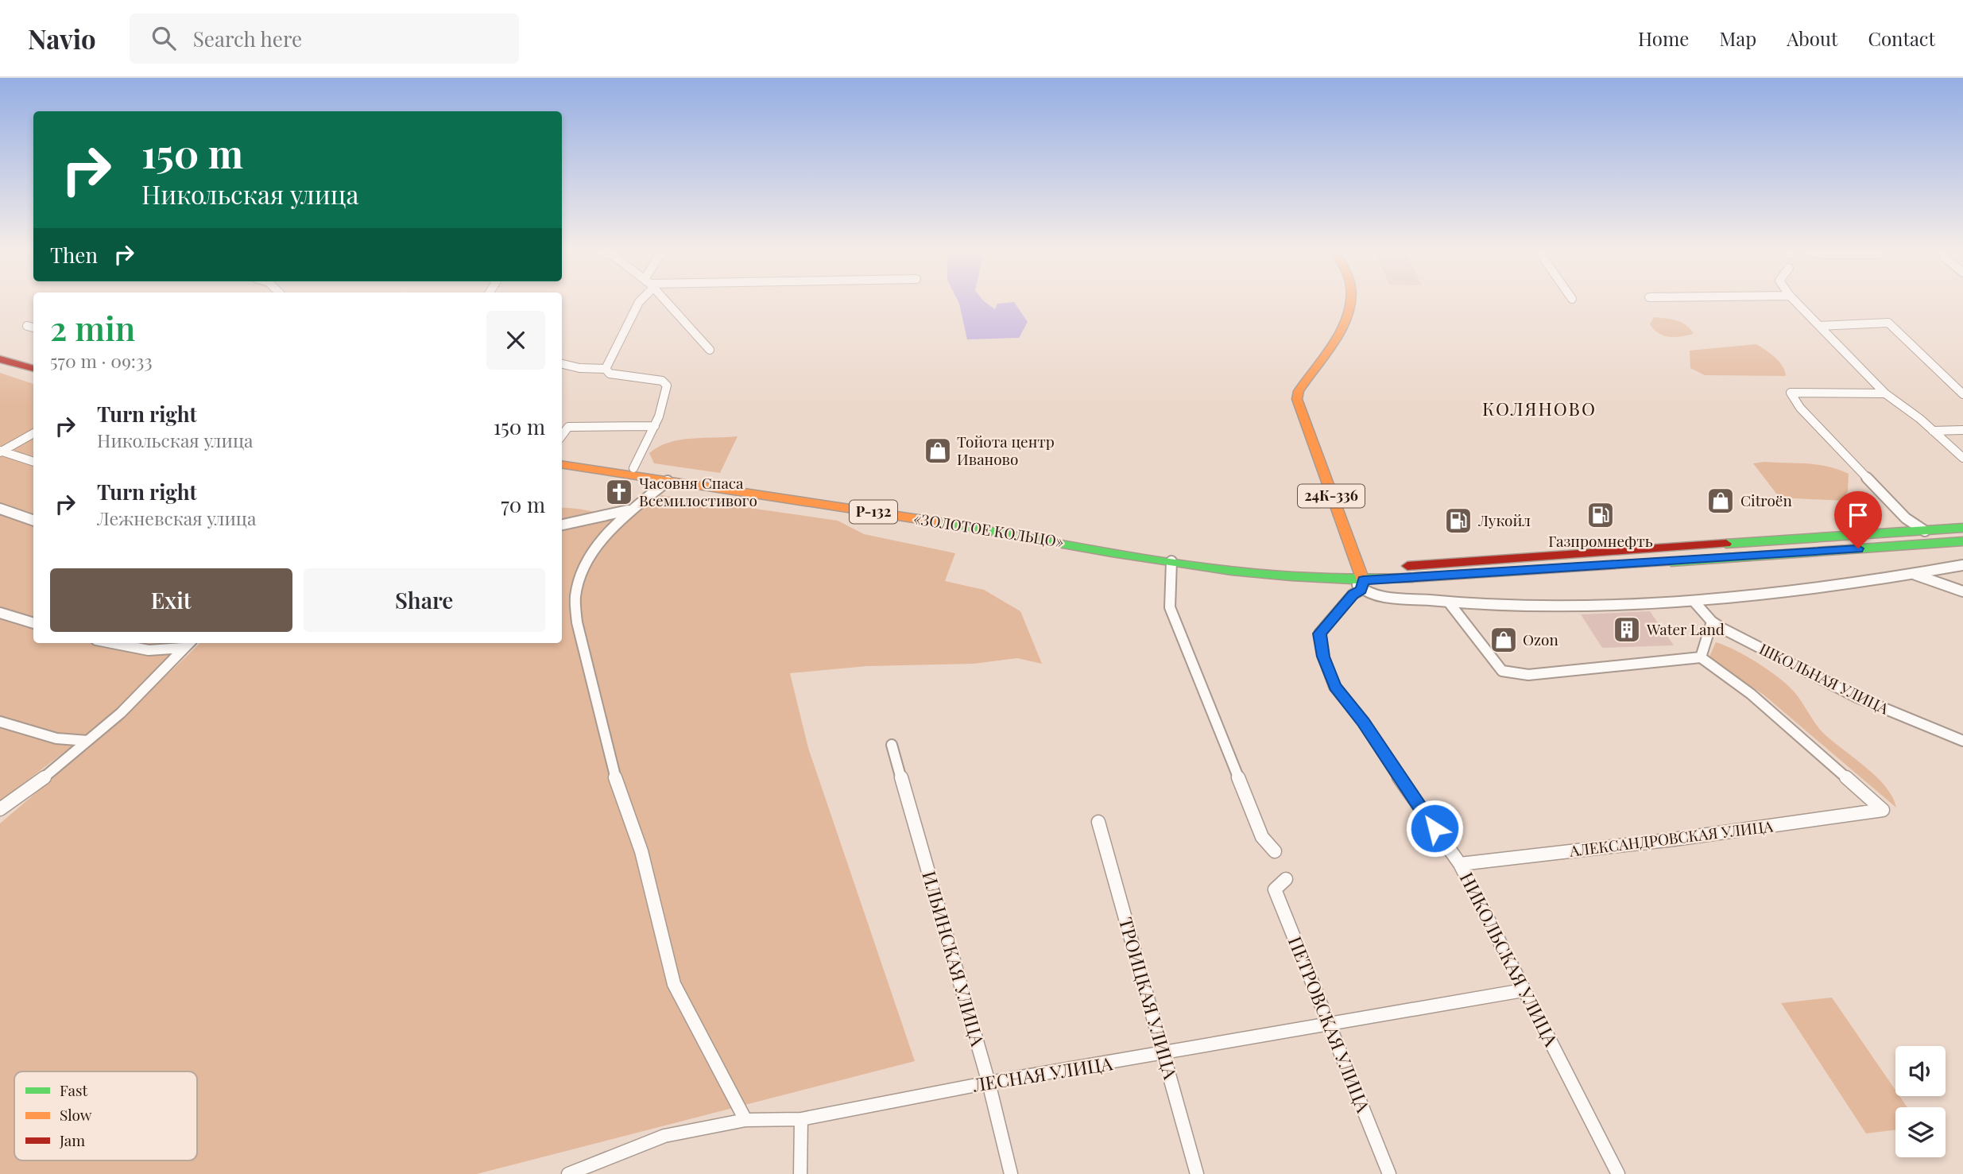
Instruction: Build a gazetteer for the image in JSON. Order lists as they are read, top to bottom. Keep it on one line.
{"streets":{"main road":["24К-336","Р-132","«ЗОЛОТОЕ КОЛЬЦО»"],"street":["ШКОЛЬНАЯ УЛИЦА","АЛЕКСАНДРОВСКАЯ УЛИЦА","ИЛЬИНСКАЯ УЛИЦА","НИКОЛЬСКАЯ УЛИЦА","ТРОИЦКАЯ УЛИЦА","ПЕТРОВСКАЯ УЛИЦА","ЛЕСНАЯ УЛИЦА"]},"crossings":[["24К-336","Р-132"],["24К-336","«ЗОЛОТОЕ КОЛЬЦО»"],["24К-336","НИКОЛЬСКАЯ УЛИЦА"],["Р-132","«ЗОЛОТОЕ КОЛЬЦО»"],["Р-132","НИКОЛЬСКАЯ УЛИЦА"],["«ЗОЛОТОЕ КОЛЬЦО»","НИКОЛЬСКАЯ УЛИЦА"],["АЛЕКСАНДРОВСКАЯ УЛИЦА","НИКОЛЬСКАЯ УЛИЦА"],["ИЛЬИНСКАЯ УЛИЦА","ЛЕСНАЯ УЛИЦА"],["НИКОЛЬСКАЯ УЛИЦА","ЛЕСНАЯ УЛИЦА"],["ТРОИЦКАЯ УЛИЦА","ЛЕСНАЯ УЛИЦА"],["ПЕТРОВСКАЯ УЛИЦА","ЛЕСНАЯ УЛИЦА"]],"districts":["КОЛЯНОВО"],"places":{"shop":["Тойота центр Иваново","Citroën","Ozon"],"church":["Часовня Спаса Всемилостивого"],"fuel station":["Газпромнефть","Лукойл"],"building":["Water Land"]},"legend":["Fast","Slow","Jam"],"page":{"header":"Navio","search":"Search here","nav":["Home","Map","About","Contact"],"turn":["150 m","Никольская улица"],"then":"Then","heading":["2 min","570 m · 09:33"],"list":[{"name":"Turn right","note":"Никольская улица","value":"150 m"},{"name":"Turn right","note":"Лежневская улица","value":"70 m"}],"buttons":["Exit","Share"]}}
